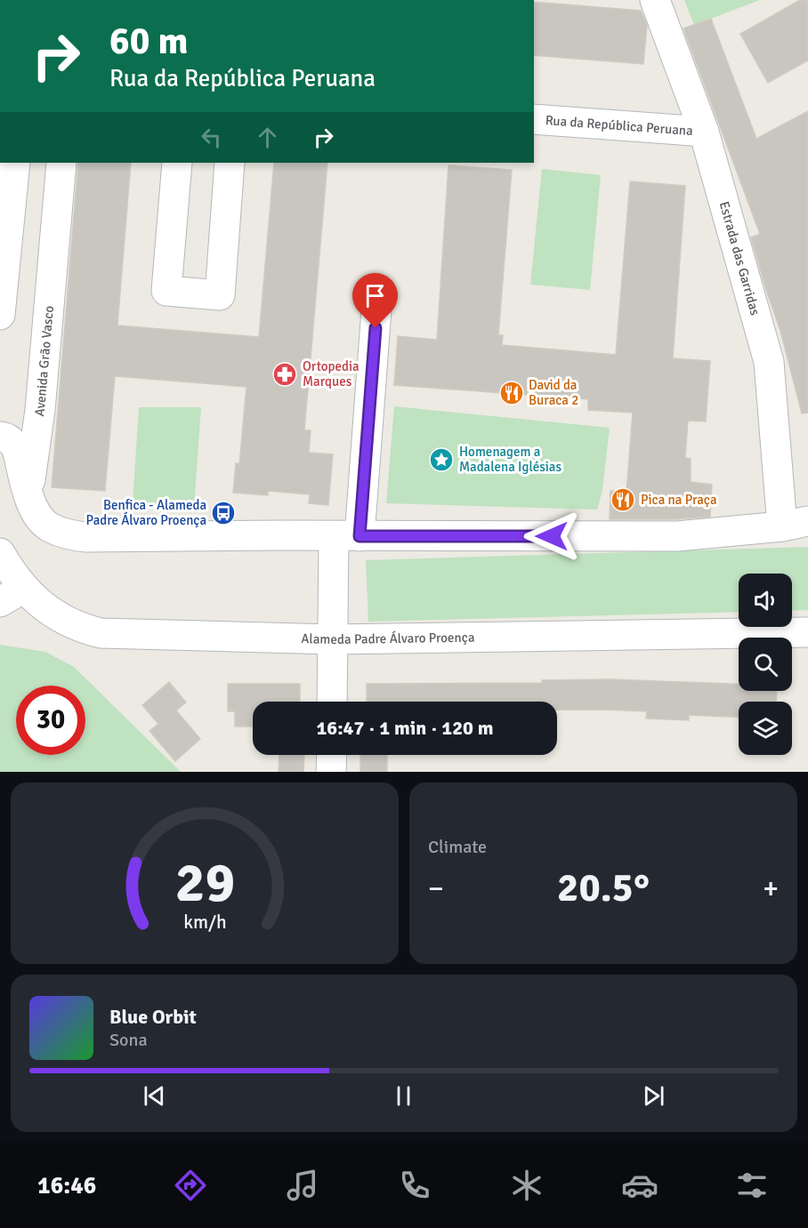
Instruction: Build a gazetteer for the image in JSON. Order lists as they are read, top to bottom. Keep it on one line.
{"streets":{"street":["Rua da República Peruana","Estrada das Garridas","Avenida Grão Vasco","Alameda Padre Álvaro Proença"]},"crossings":[["Rua da República Peruana","Estrada das Garridas"]],"places":{"pharmacy":["Ortopedia Marques"],"restaurant":["David da Buraca 2","Pica na Praça"],"place":["Homenagem a Madalena Iglésias"],"bus stop":["Benfica - Alameda Padre Álvaro Proença"]},"page":{"turn":["60 m","Rua da República Peruana"],"limit":"30","trip":"16:47 · 1 min · 120 m","tile":"Climate","heat":["−","20.5°","+"],"song":["Blue Orbit","Sona"],"tabs":"16:46","gauge":["29","km/h"]}}
